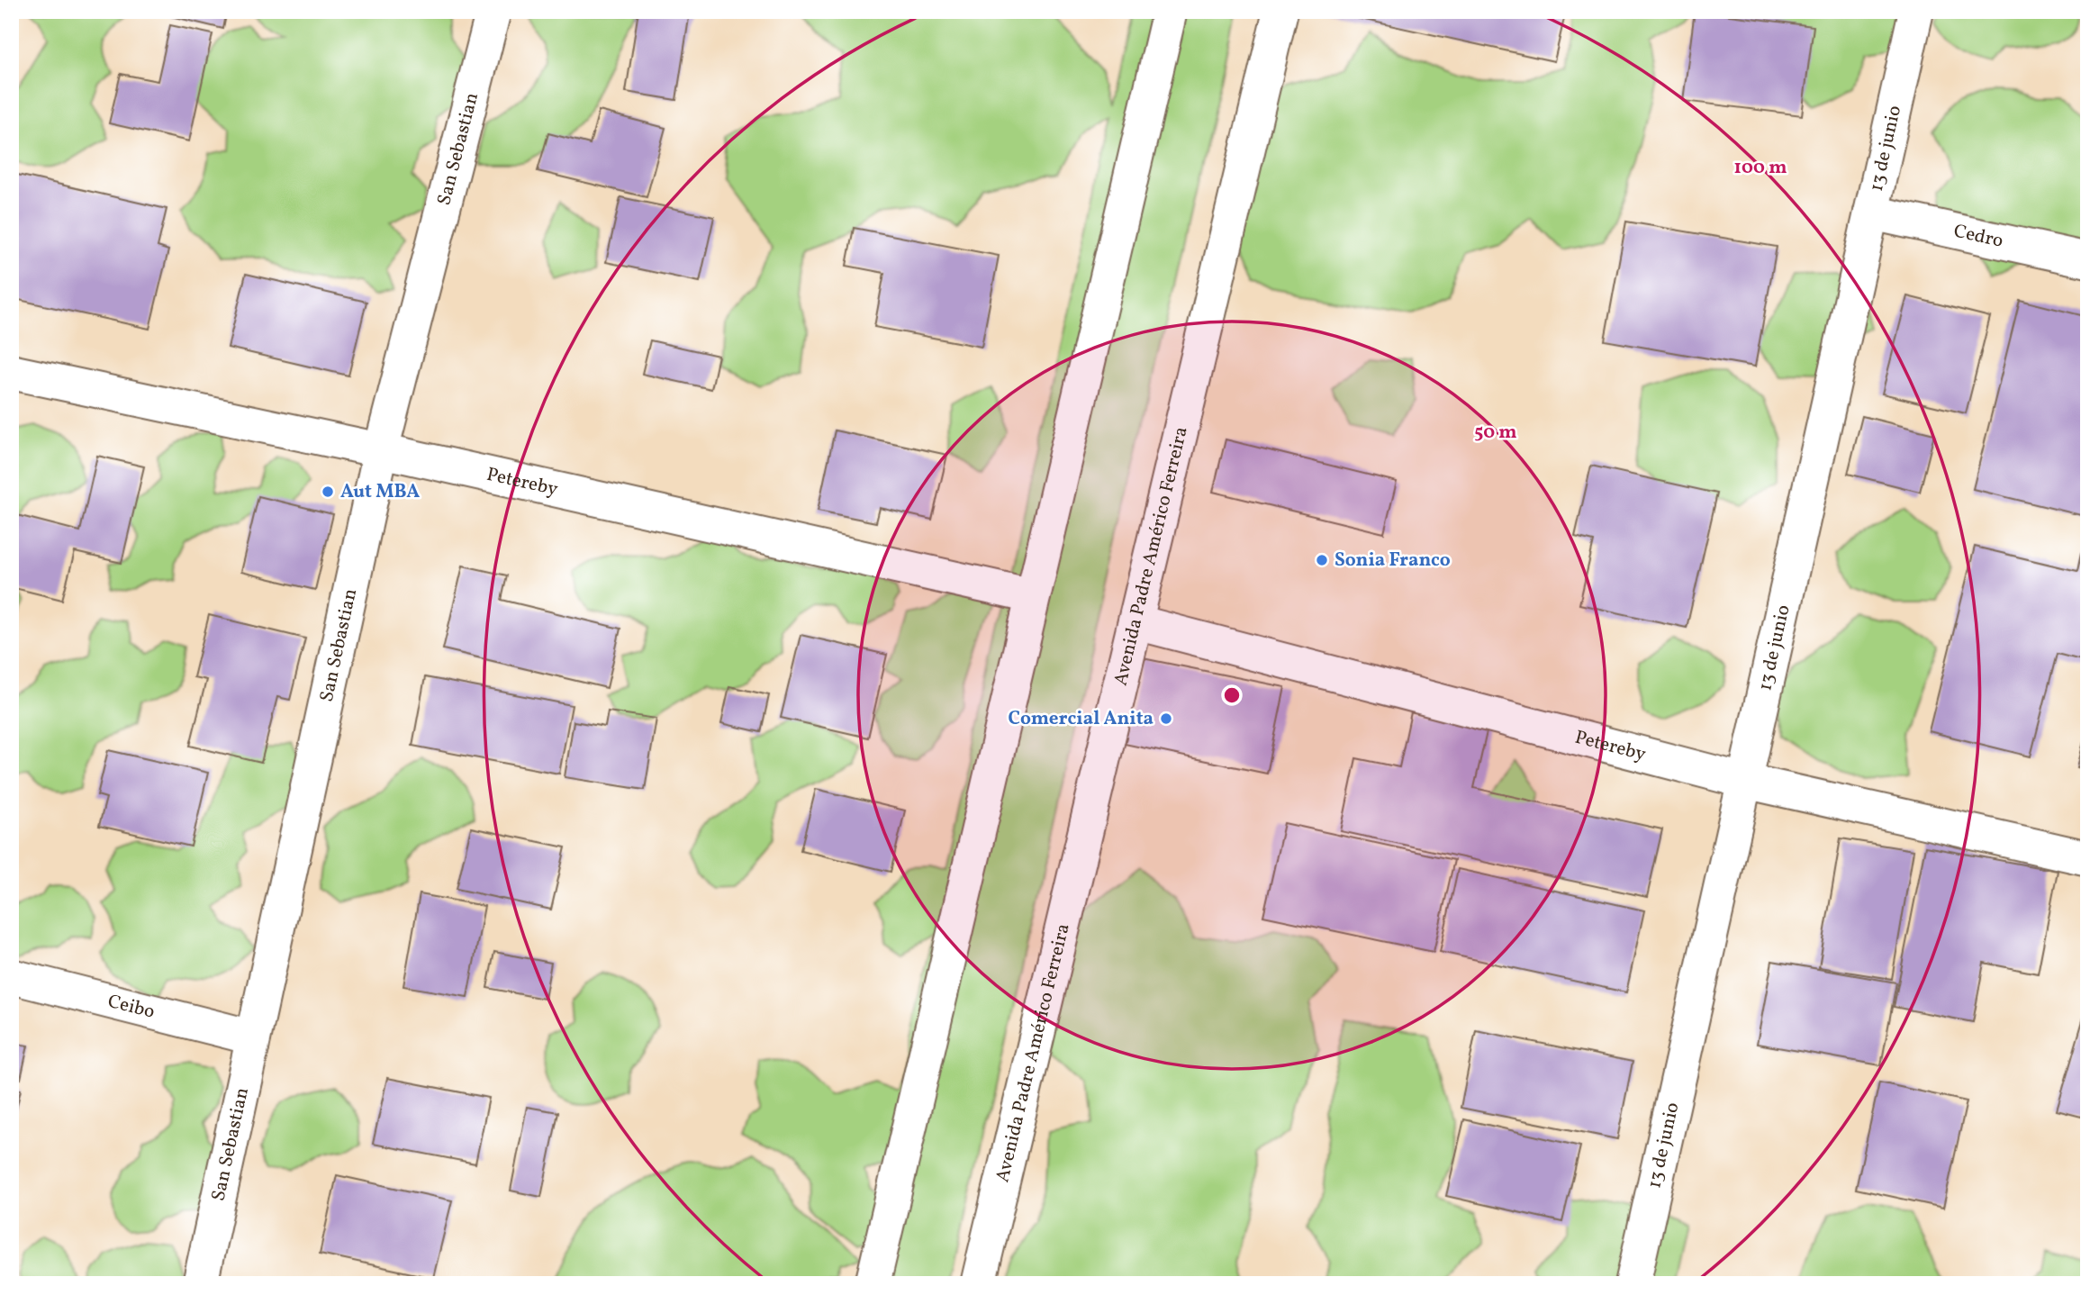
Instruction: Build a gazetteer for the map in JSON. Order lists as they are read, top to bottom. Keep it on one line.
{"streets":{"street":["13 de junio","San Sebastian","Cedro","Petereby","Avenida Padre Américo Ferreira","Ceibo"]},"crossings":[["13 de junio","Cedro"],["13 de junio","Petereby"],["San Sebastian","Petereby"],["San Sebastian","Ceibo"],["Petereby","Avenida Padre Américo Ferreira"]],"places":["Aut MBA","Sonia Franco","Comercial Anita"],"rings":["100 m","50 m"]}
